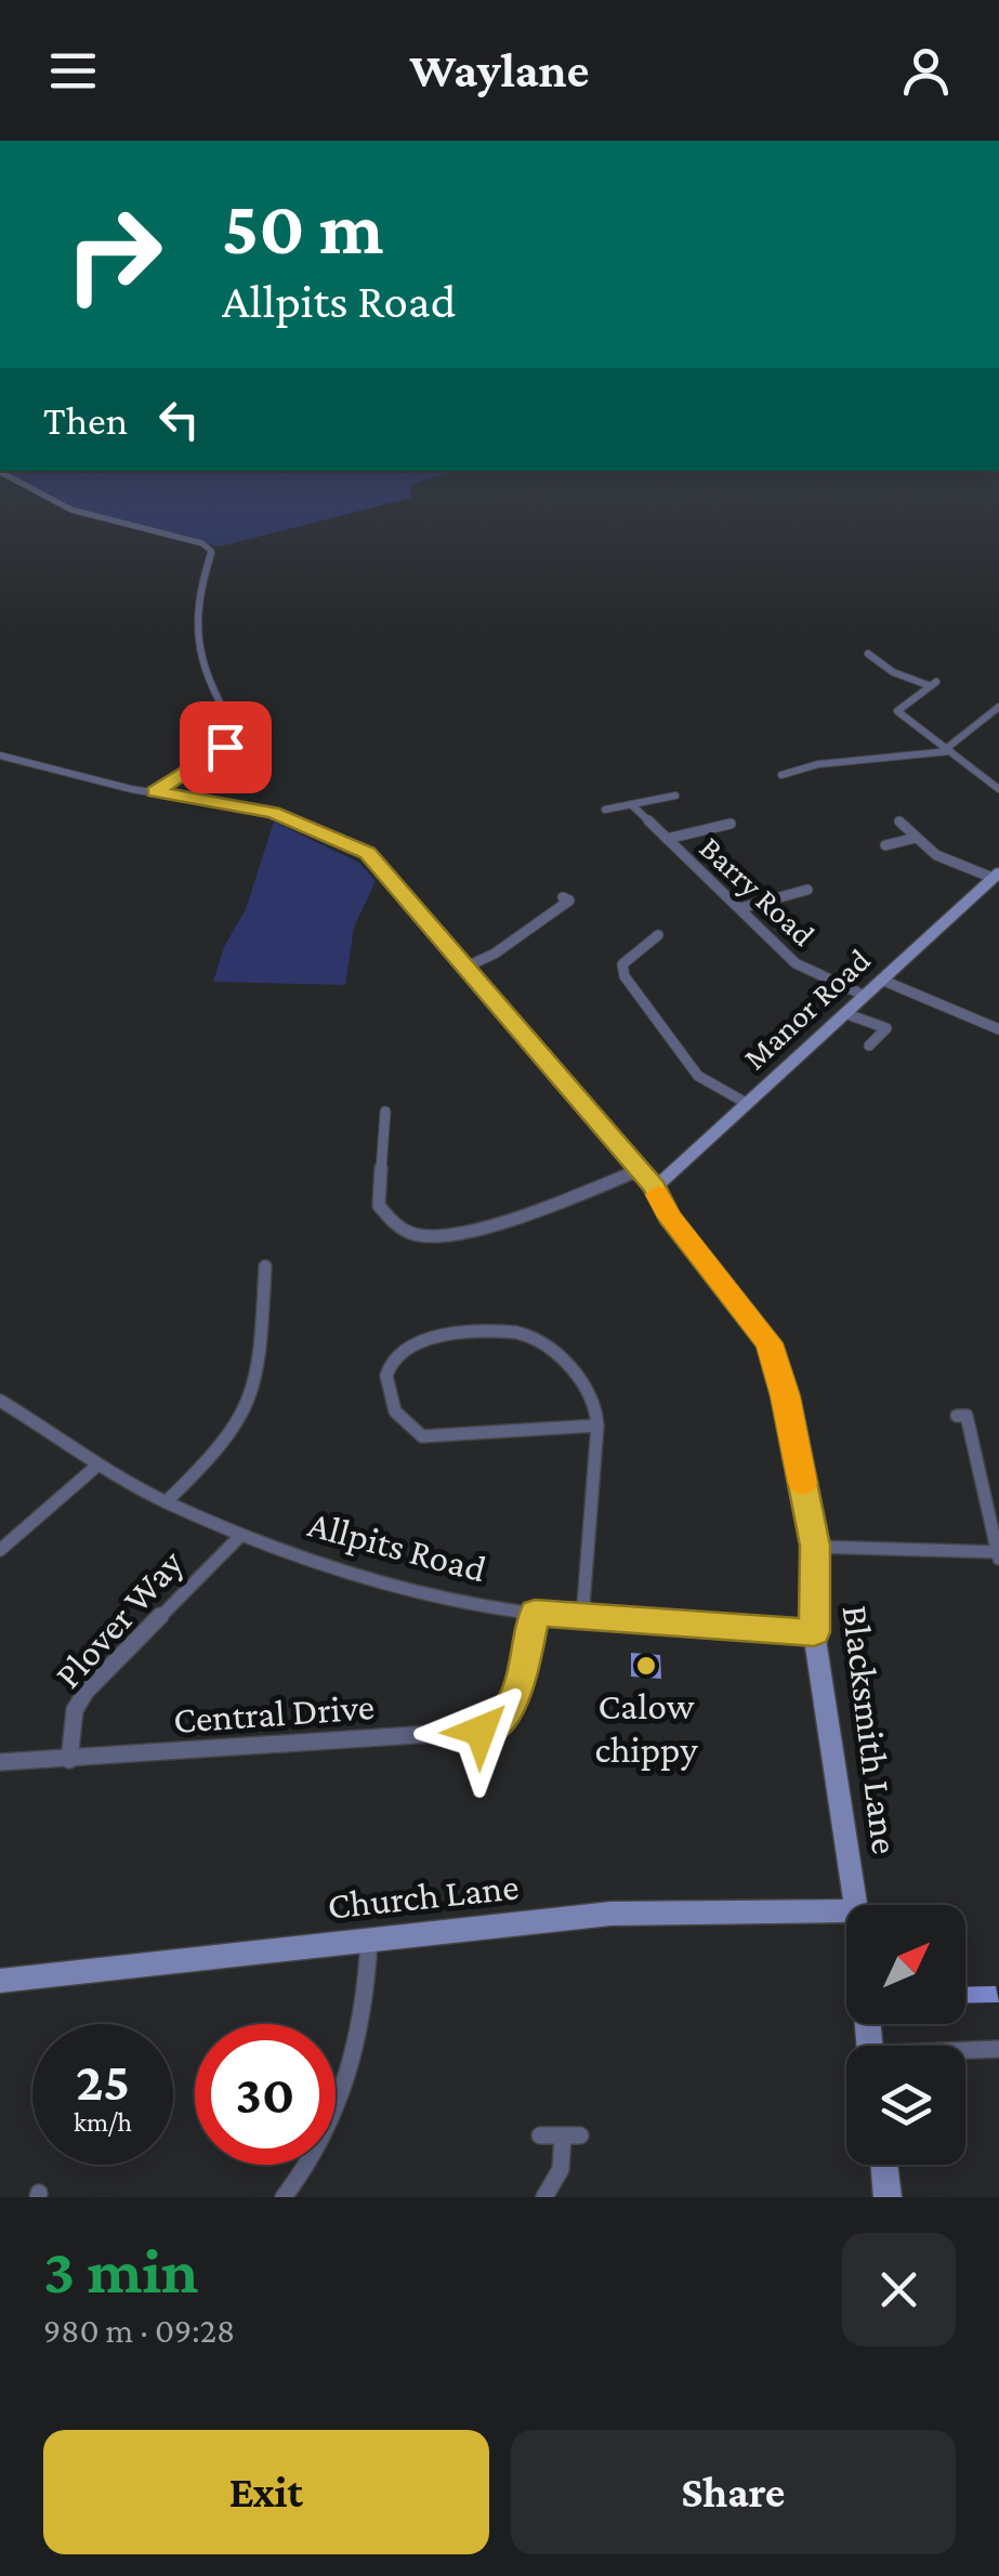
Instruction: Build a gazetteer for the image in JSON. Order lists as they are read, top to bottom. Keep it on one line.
{"streets":{"street":["Barry Road","Manor Road","Allpits Road","Plover Way","Central Drive","Blacksmith Lane","Church Lane"]},"crossings":[["Barry Road","Manor Road"],["Manor Road","Blacksmith Lane"],["Allpits Road","Plover Way"],["Allpits Road","Central Drive"],["Allpits Road","Blacksmith Lane"],["Plover Way","Central Drive"]],"places":["Calow chippy"],"north":"top right","page":{"header":"Waylane","turn":["50 m","Allpits Road"],"then":"Then","speed":"25 km/h","limit":"30","heading":["3 min","980 m · 09:28"],"buttons":["Exit","Share"]}}
